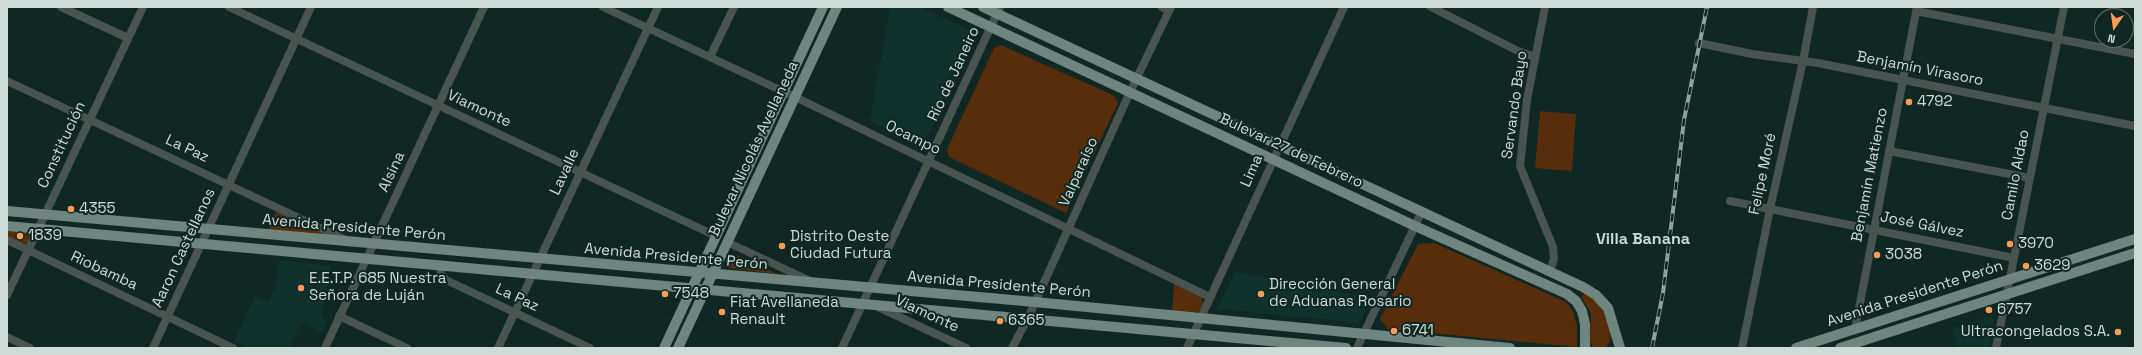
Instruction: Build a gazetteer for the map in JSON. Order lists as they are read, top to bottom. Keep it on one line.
{"streets":{"main road":["Bulevar Nicolás Avellaneda","Bulevar 27 de Febrero","Benjamín Matienzo","Avenida Presidente Perón"],"street":["Benjamín Virasoro","Río de Janeiro","Servando Bayo","Viamonte","Ocampo","Constitución","La Paz","Lima","Alsina","Lavalle","Valparaíso","Felipe Moré","Camilo Aldao","José Gálvez","Aaron Castellanos","Riobamba"]},"crossings":[["Benjamín Virasoro","Felipe Moré"],["Benjamín Virasoro","Benjamín Matienzo"],["Benjamín Virasoro","Camilo Aldao"],["Río de Janeiro","Ocampo"],["Río de Janeiro","Bulevar 27 de Febrero"],["Río de Janeiro","Avenida Presidente Perón"],["Servando Bayo","Bulevar 27 de Febrero"],["Viamonte","Bulevar Nicolás Avellaneda"],["Viamonte","Alsina"],["Viamonte","Lavalle"],["Viamonte","Avenida Presidente Perón"],["Viamonte","Aaron Castellanos"],["Ocampo","Bulevar Nicolás Avellaneda"],["Ocampo","Lima"],["Ocampo","Lavalle"],["Ocampo","Valparaíso"],["Constitución","La Paz"],["Constitución","Avenida Presidente Perón"],["Constitución","Riobamba"],["La Paz","Lavalle"],["La Paz","Avenida Presidente Perón"],["La Paz","Aaron Castellanos"],["Bulevar Nicolás Avellaneda","Avenida Presidente Perón"],["Bulevar 27 de Febrero","Lima"],["Bulevar 27 de Febrero","Valparaíso"],["Lima","Avenida Presidente Perón"],["Alsina","Avenida Presidente Perón"],["Lavalle","Avenida Presidente Perón"],["Valparaíso","Avenida Presidente Perón"],["Felipe Moré","José Gálvez"],["Benjamín Matienzo","José Gálvez"],["Benjamín Matienzo","Avenida Presidente Perón"],["Camilo Aldao","José Gálvez"],["Camilo Aldao","Avenida Presidente Perón"],["Avenida Presidente Perón","Aaron Castellanos"],["Aaron Castellanos","Riobamba"]],"districts":["Villa Banana"],"places":["4792","4355","1839","3970","Distrito Oeste Ciudad Futura","3038","3629","E.E.T.P. 685 Nuestra Señora de Luján","7548","Dirección General de Aduanas Rosario","6757","Fiat Avellaneda Renault","6365","6741","Ultracongelados S.A."],"north":"bottom"}
